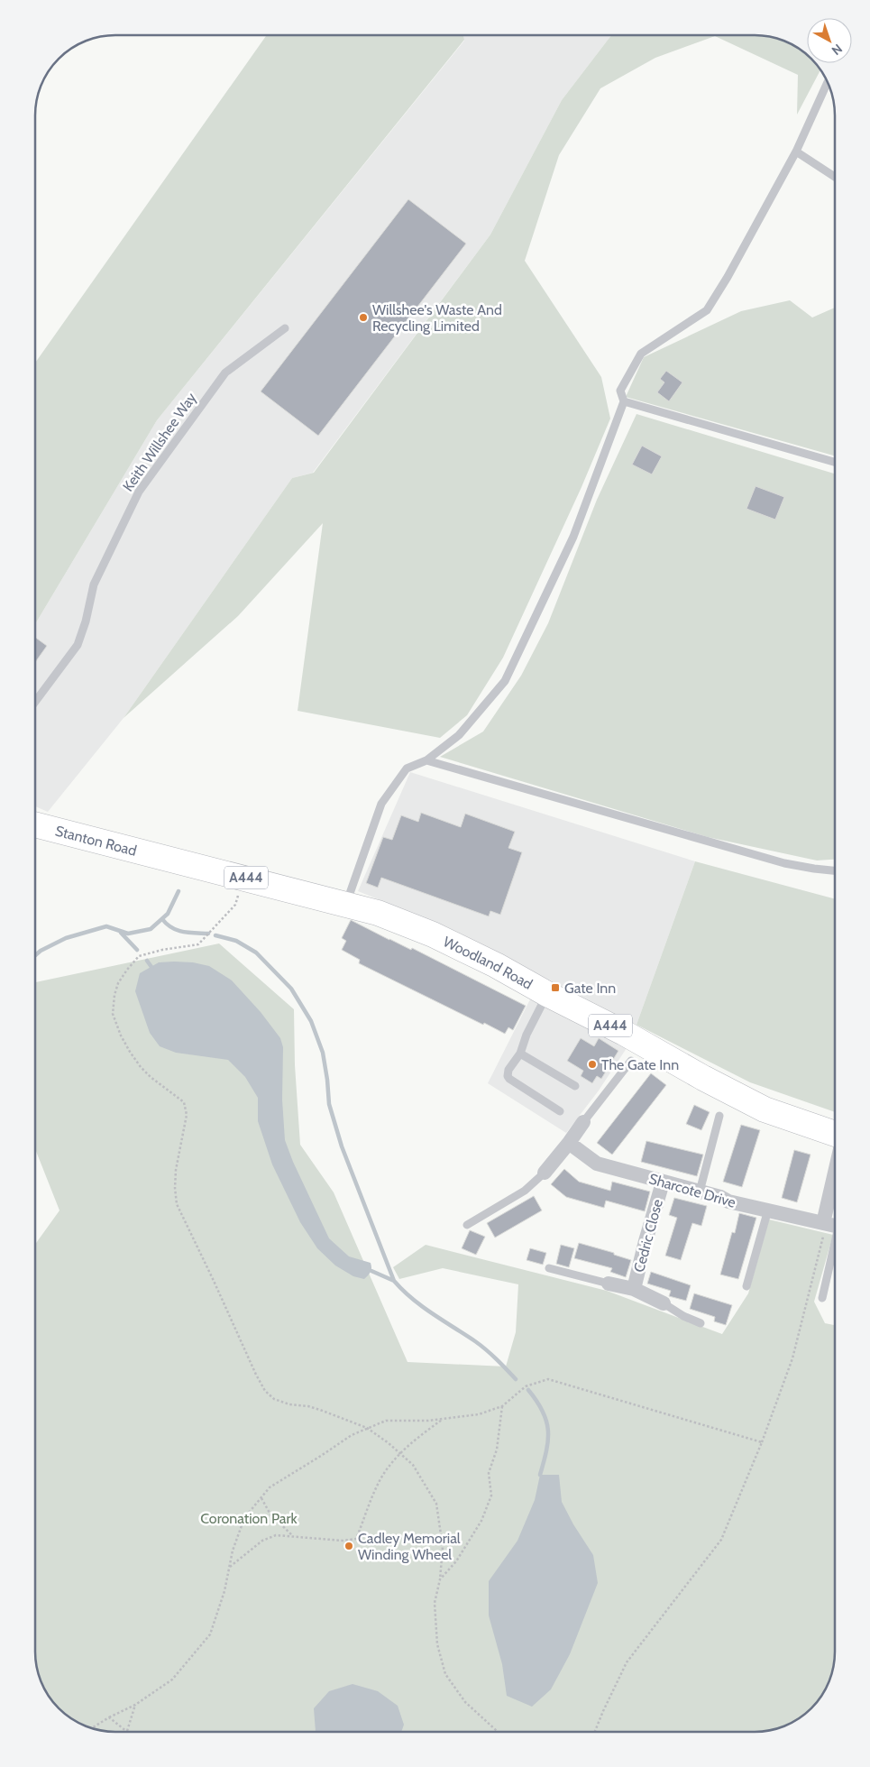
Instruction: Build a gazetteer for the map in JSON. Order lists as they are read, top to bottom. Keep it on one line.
{"streets":{"highway":["Stanton Road","A444","Woodland Road"],"street":["Sharcote Drive","Cedric Close"],"lane":["Keith Willshee Way"]},"crossings":[["Stanton Road","Woodland Road"],["Sharcote Drive","Cedric Close"]],"parks":["Coronation Park"],"places":{"other":["Willshee's Waste And Recycling Limited","The Gate Inn","Cadley Memorial Winding Wheel"],"transit":["Gate Inn"]},"north":"bottom right"}
